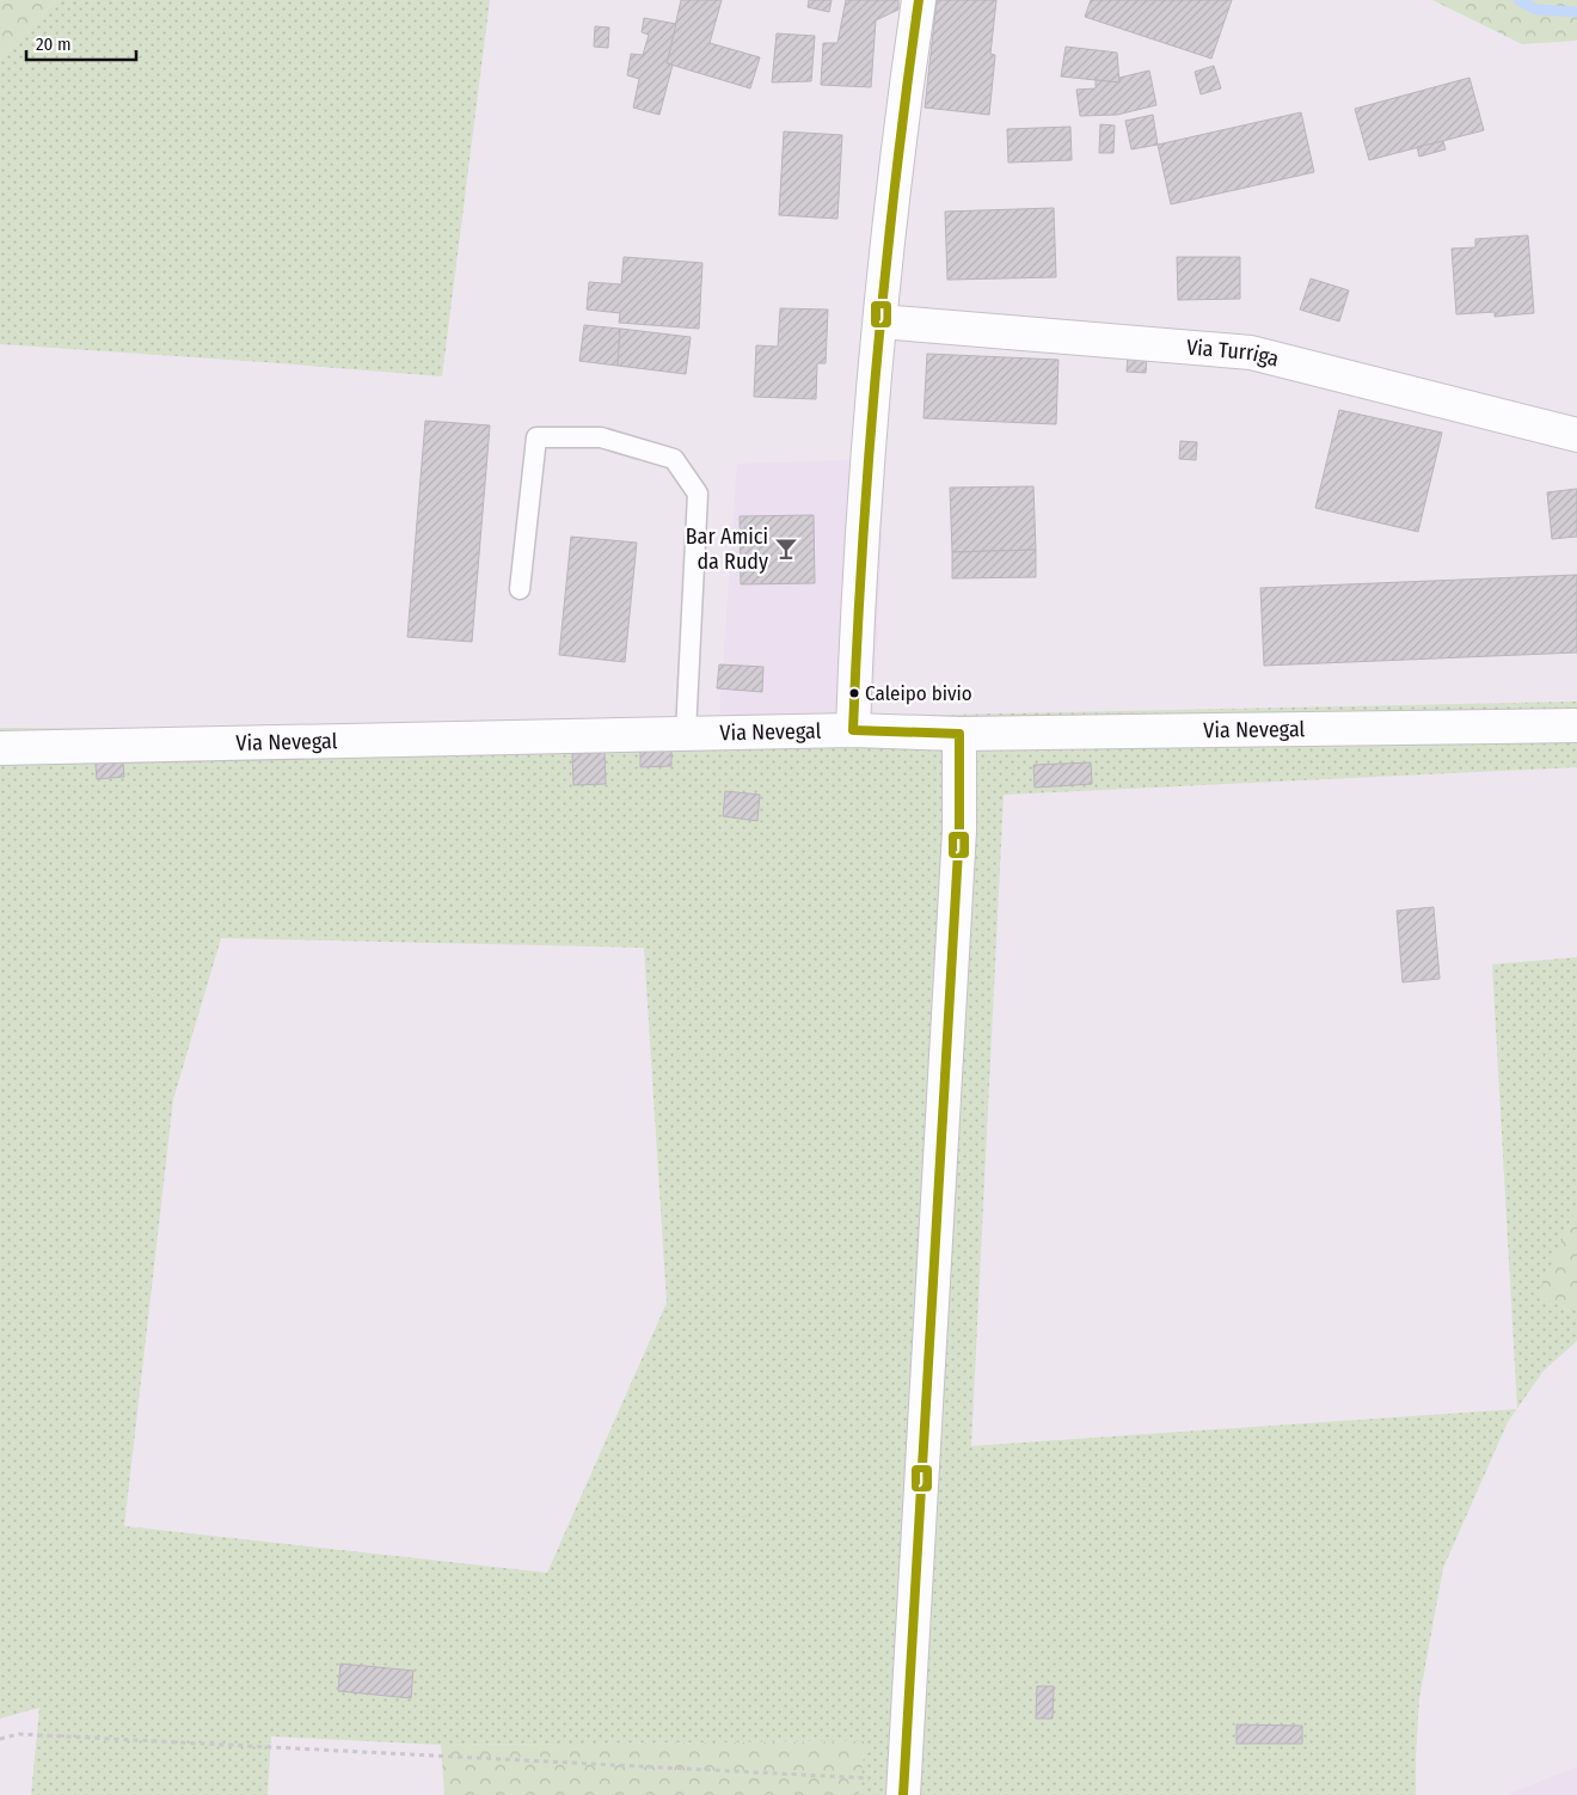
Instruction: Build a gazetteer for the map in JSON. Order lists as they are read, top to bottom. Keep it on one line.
{"streets":{"street":["Via Turriga","Via Nevegal"]},"places":{"bar":["Bar Amici da Rudy"],"other":["Caleipo bivio"]},"lines":["transit line J"],"scale_bar":"20 m"}
